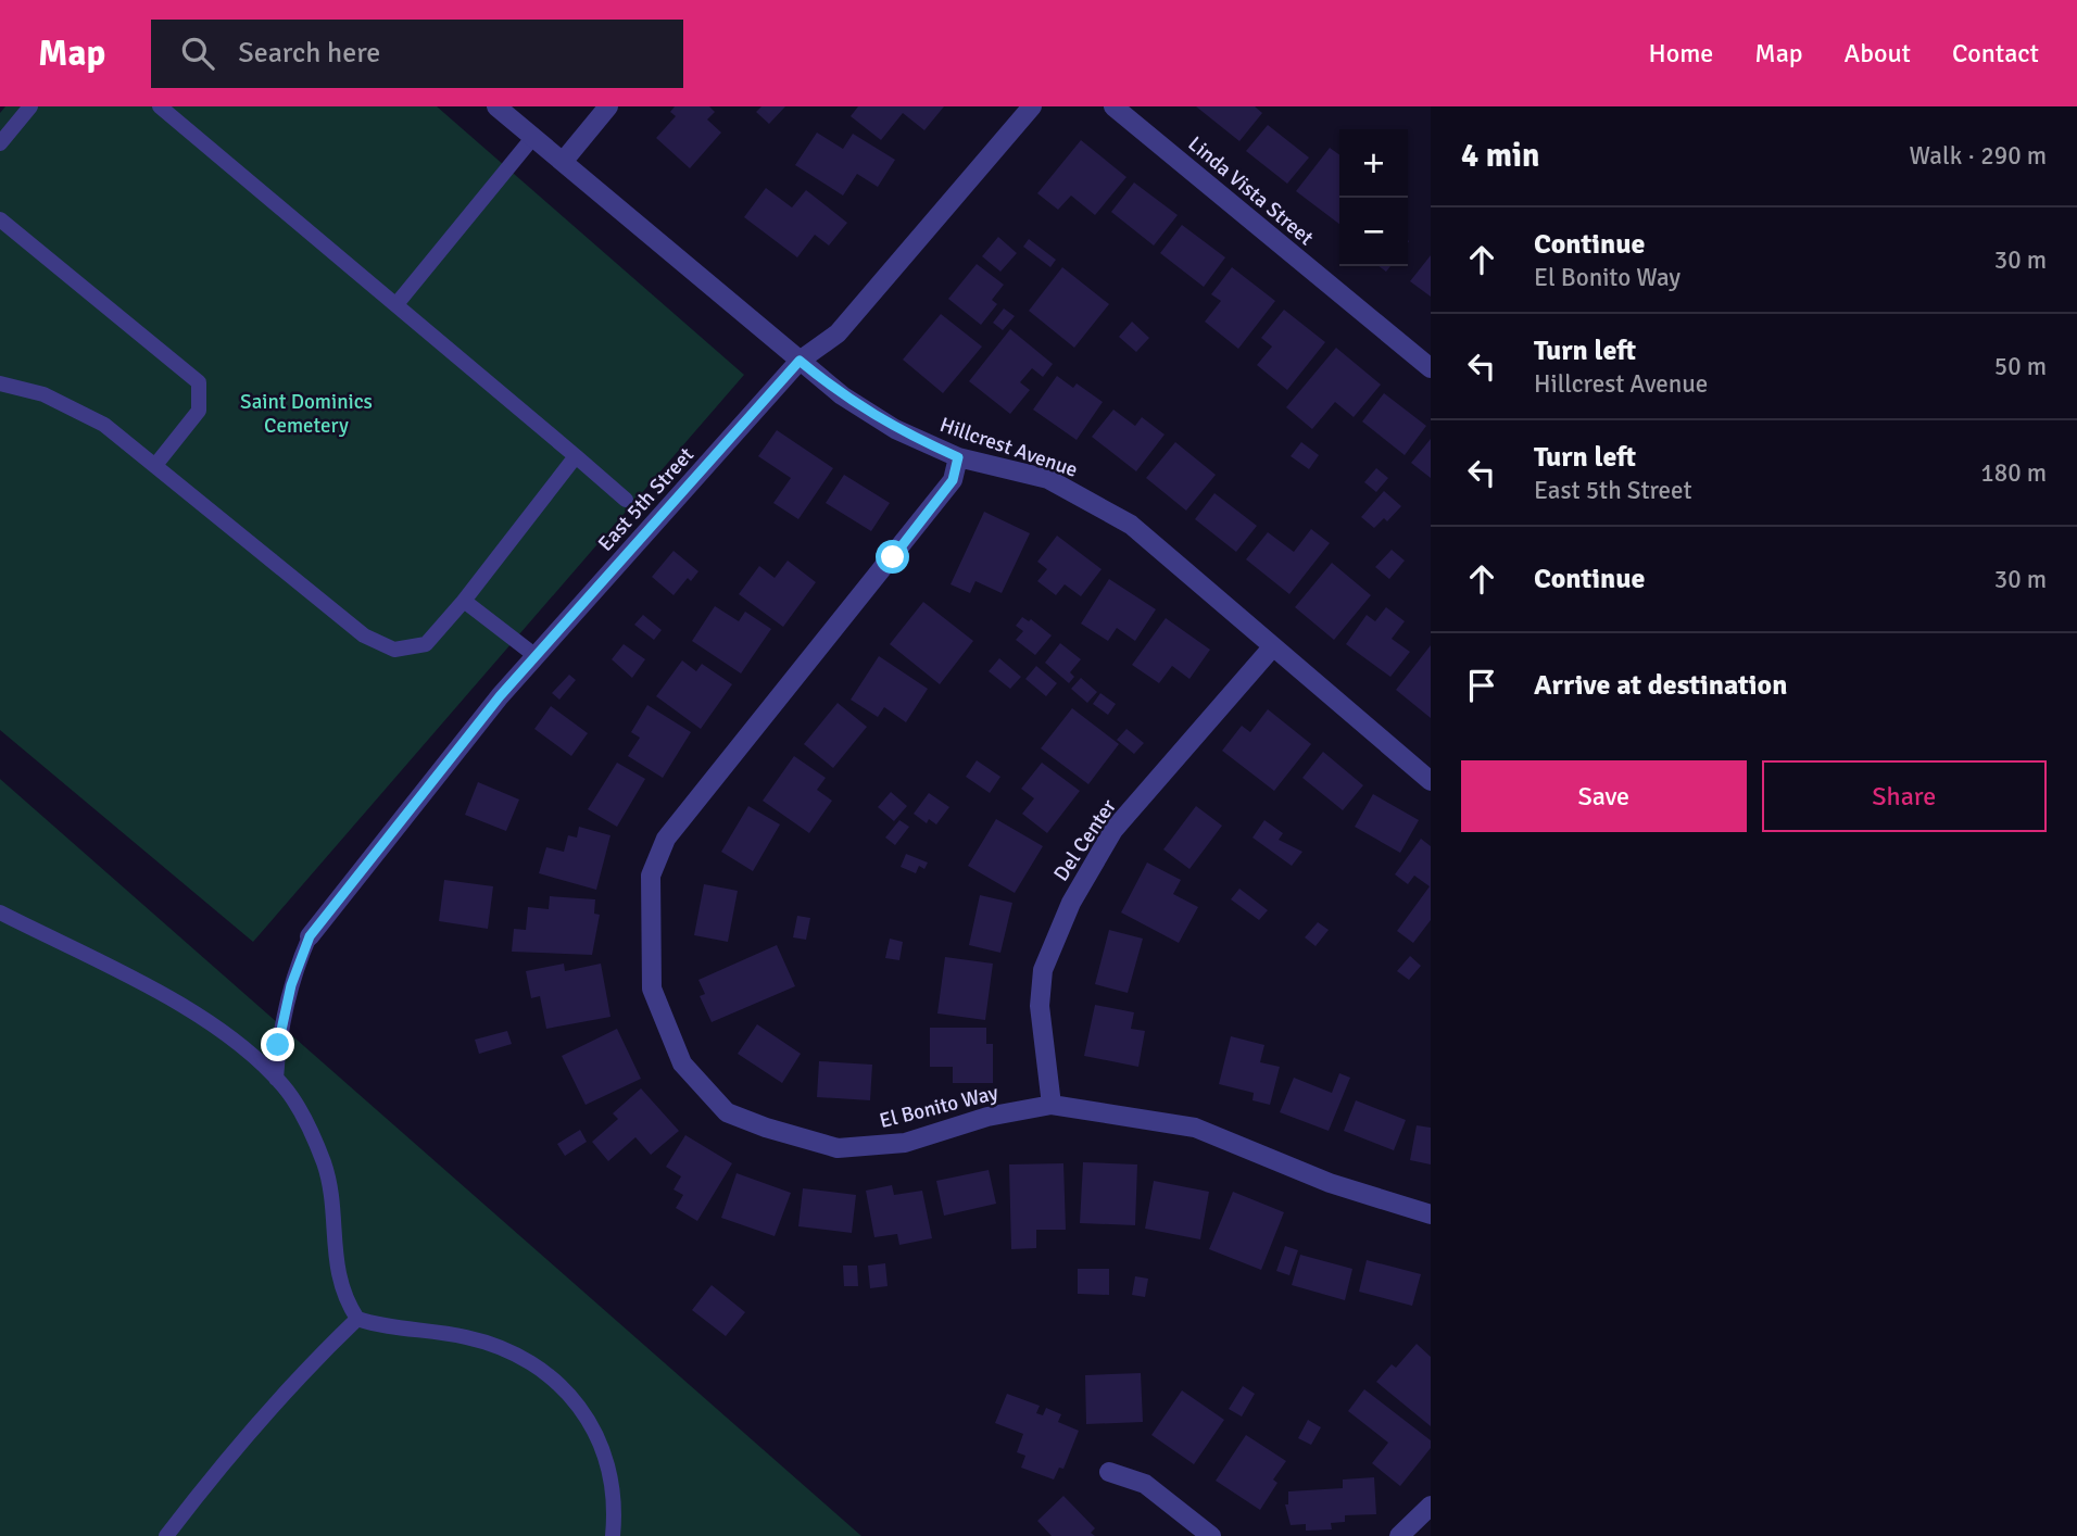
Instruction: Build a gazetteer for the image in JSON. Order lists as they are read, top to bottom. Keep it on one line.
{"streets":{"street":["Linda Vista Street","Hillcrest Avenue","East 5th Street","Del Center","El Bonito Way"]},"crossings":[["Hillcrest Avenue","East 5th Street"],["Hillcrest Avenue","Del Center"],["Hillcrest Avenue","El Bonito Way"],["Del Center","El Bonito Way"]],"parks":["Saint Dominics Cemetery"],"page":{"header":"Map","search":"Search here","nav":["Home","Map","About","Contact"],"heading":["4 min","Walk · 290 m"],"map_buttons":["+","−"],"list":[["Continue","El Bonito Way","30 m"],["Turn left","Hillcrest Avenue","50 m"],["Turn left","East 5th Street","180 m"],["Continue","30 m"],"Arrive at destination"],"buttons":["Save","Share"]}}
